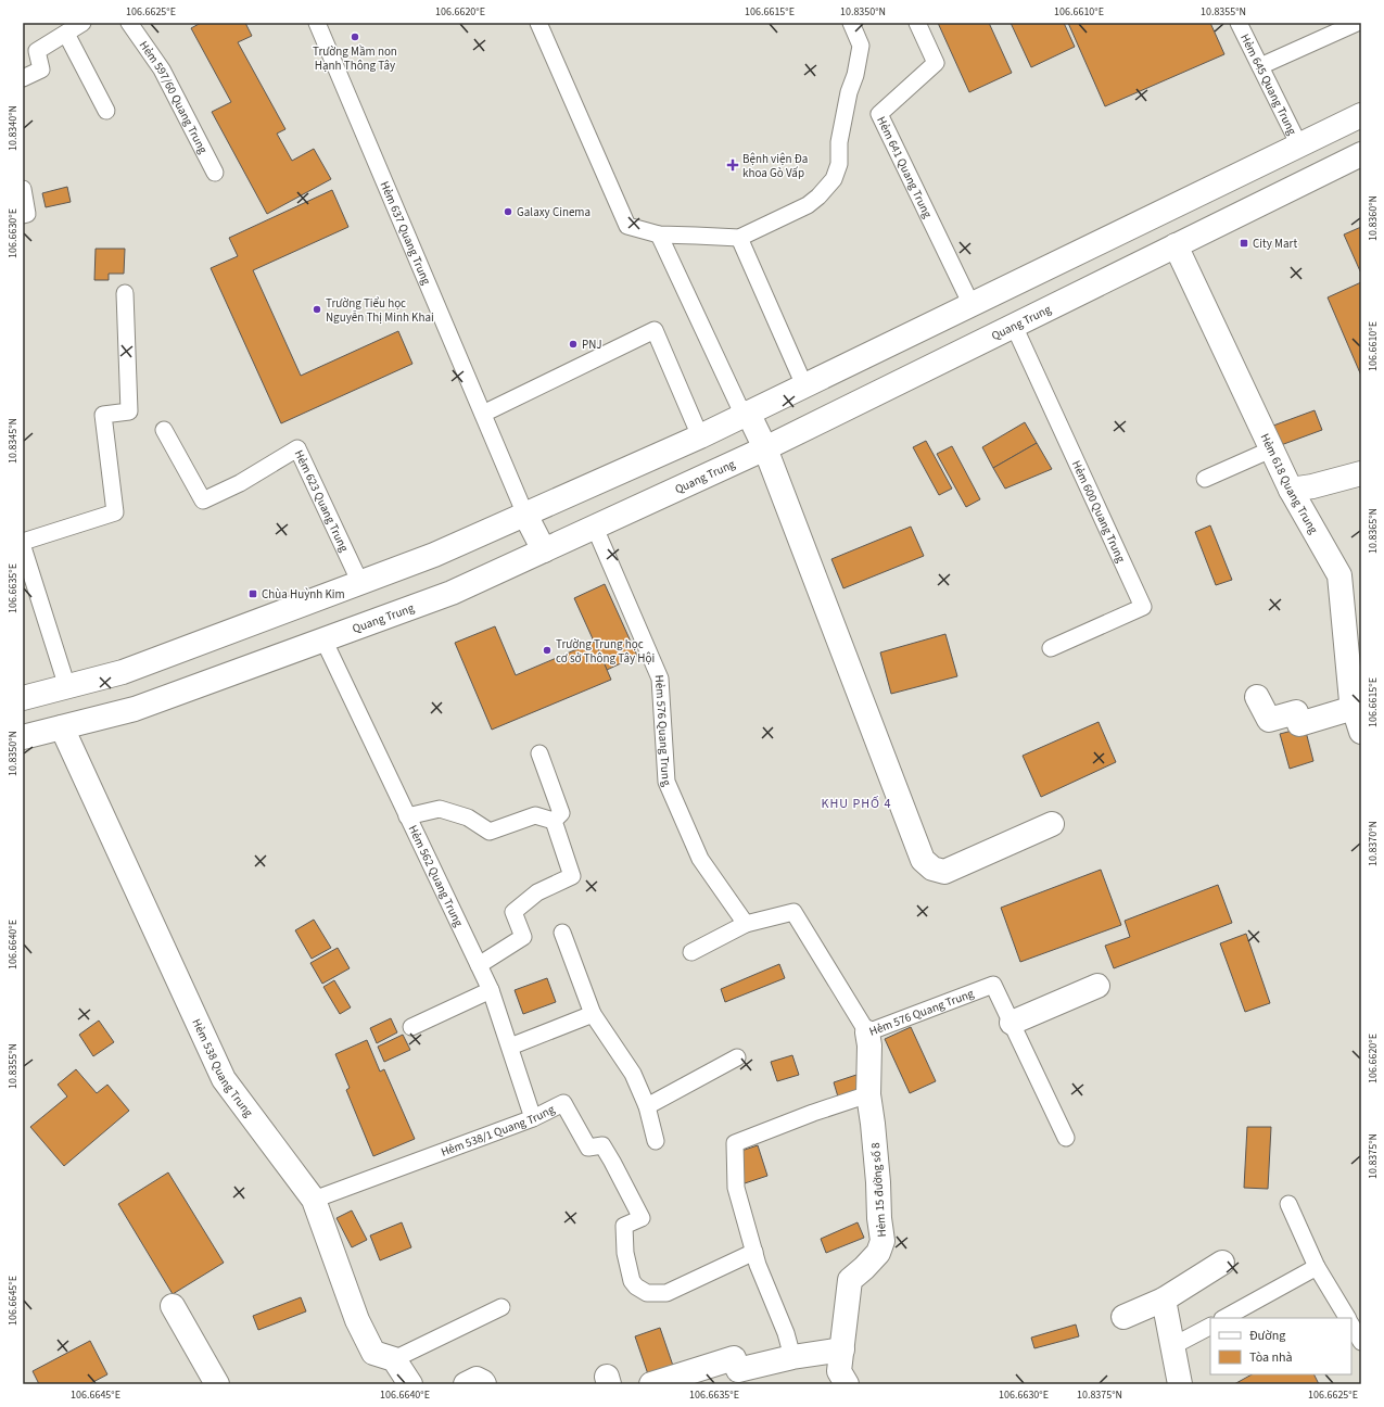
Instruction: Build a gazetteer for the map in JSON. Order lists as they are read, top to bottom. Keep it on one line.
{"streets":{"street":["Quang Trung","Hẻm 618 Quang Trung","Hẻm 538 Quang Trung","Hẻm 15 đường số 8"],"lane":["Hẻm 645 Quang Trung","Hẻm 597/60 Quang Trung","Hẻm 641 Quang Trung","Hẻm 637 Quang Trung","Hẻm 623 Quang Trung","Hẻm 600 Quang Trung","Hẻm 576 Quang Trung","Hẻm 562 Quang Trung","Hẻm 538/1 Quang Trung"]},"crossings":[["Quang Trung","Hẻm 618 Quang Trung"],["Quang Trung","Hẻm 600 Quang Trung"],["Quang Trung","Hẻm 576 Quang Trung"],["Quang Trung","Hẻm 562 Quang Trung"],["Quang Trung","Hẻm 538 Quang Trung"],["Hẻm 576 Quang Trung","Hẻm 15 đường số 8"],["Hẻm 562 Quang Trung","Hẻm 538/1 Quang Trung"],["Hẻm 538 Quang Trung","Hẻm 538/1 Quang Trung"]],"districts":["KHU PHỐ 4"],"places":{"other":["Trường Mầm non Hạnh Thông Tây","Galaxy Cinema","Trường Tiểu học Nguyễn Thị Minh Khai","PNJ","Trường Trung học cơ sở Thông Tây Hội"],"health":["Bệnh viện Đa khoa Gò Vấp"],"transit":["City Mart","Chùa Huỳnh Kim"]},"legend":["Đường","Tòa nhà"],"coordinates":["106.6625°E","106.6620°E","106.6615°E","10.8350°N","106.6610°E","10.8355°N","10.8340°N","10.8360°N","106.6630°E","10.8345°N","10.8365°N","106.6635°E","10.8370°N","106.6640°E","10.8375°N","106.6645°E"]}
